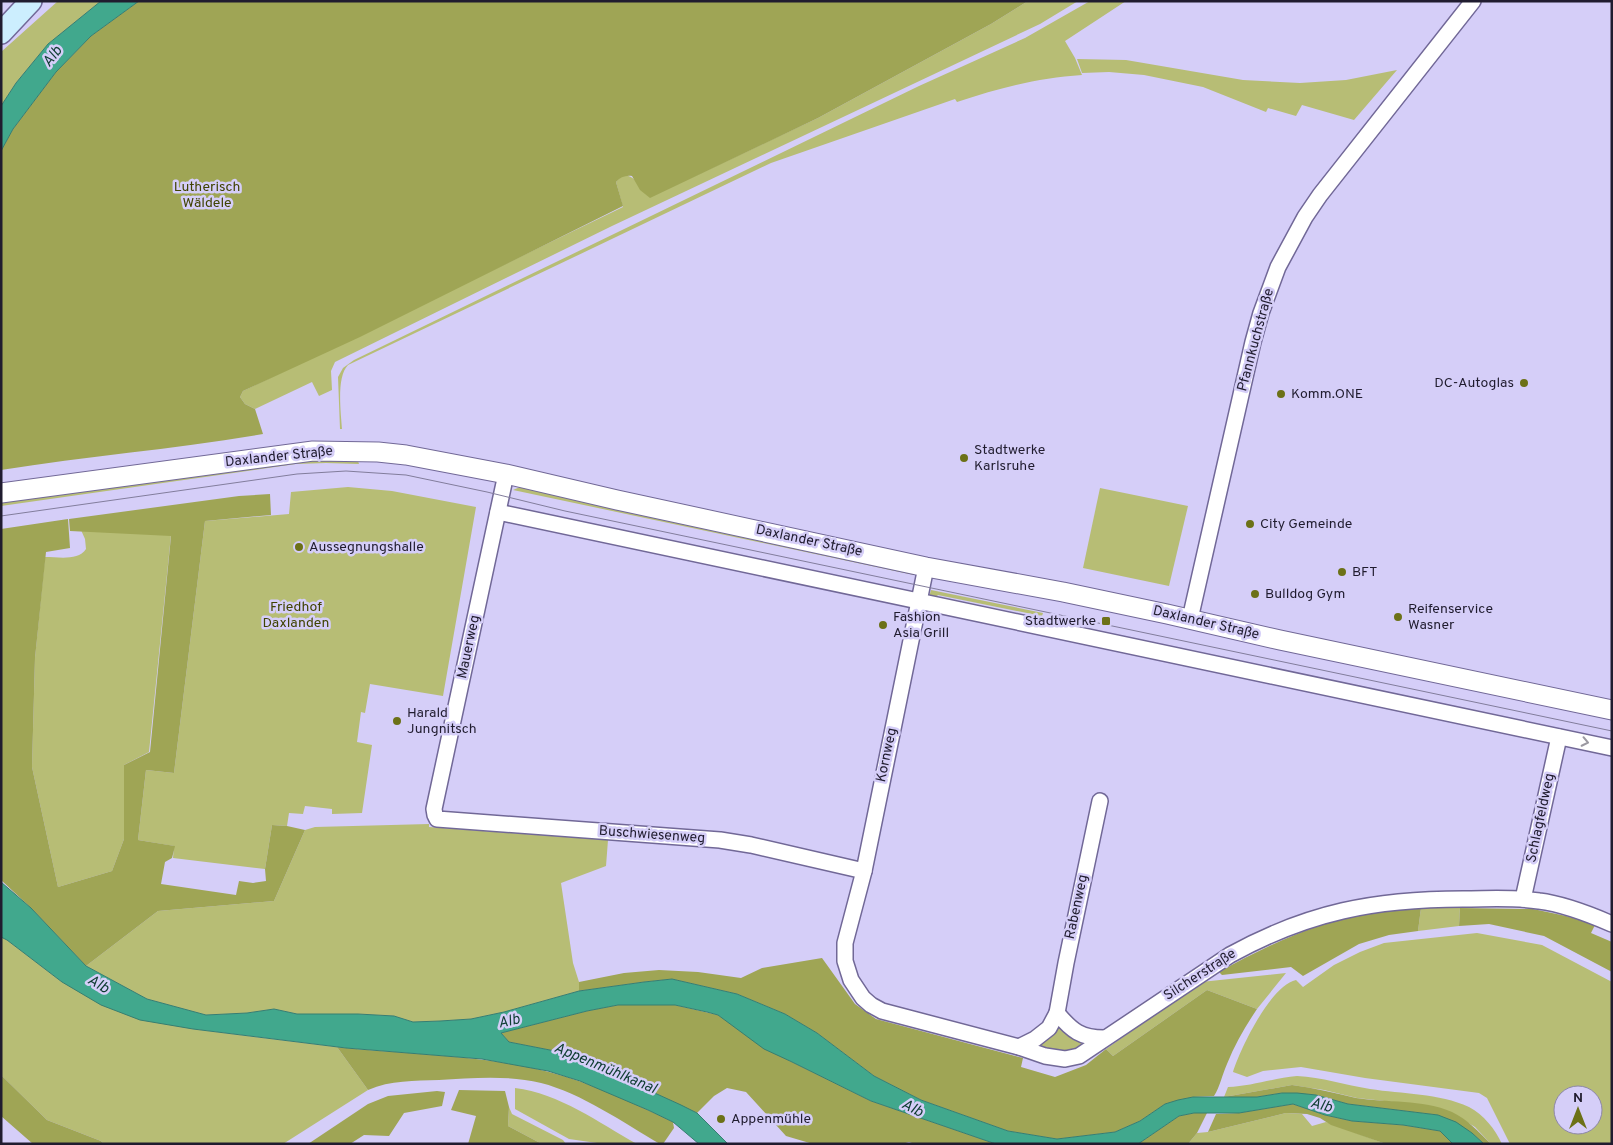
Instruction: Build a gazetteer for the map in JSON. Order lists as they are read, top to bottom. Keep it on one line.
{"streets":{"street":["Pfannkuchstraße","Daxlander Straße","Mauerweg","Kornweg","Schlagfeldweg","Buschwiesenweg","Rabenweg","Silcherstraße"]},"crossings":[["Pfannkuchstraße","Daxlander Straße"],["Daxlander Straße","Mauerweg"],["Daxlander Straße","Kornweg"],["Mauerweg","Buschwiesenweg"],["Kornweg","Buschwiesenweg"],["Kornweg","Silcherstraße"],["Schlagfeldweg","Silcherstraße"],["Rabenweg","Silcherstraße"]],"water":["Alb","Appenmühlkanal"],"parks":["Lutherisch Wäldele","Friedhof Daxlanden"],"places":{"other":["DC-Autoglas","Komm.ONE","Stadtwerke Karlsruhe","City Gemeinde","Aussegnungshalle","BFT","Bulldog Gym","Reifenservice Wasner","Fashion Asia Grill","Harald Jungnitsch","Appenmühle"],"transit":["Stadtwerke"]},"north":"top"}
